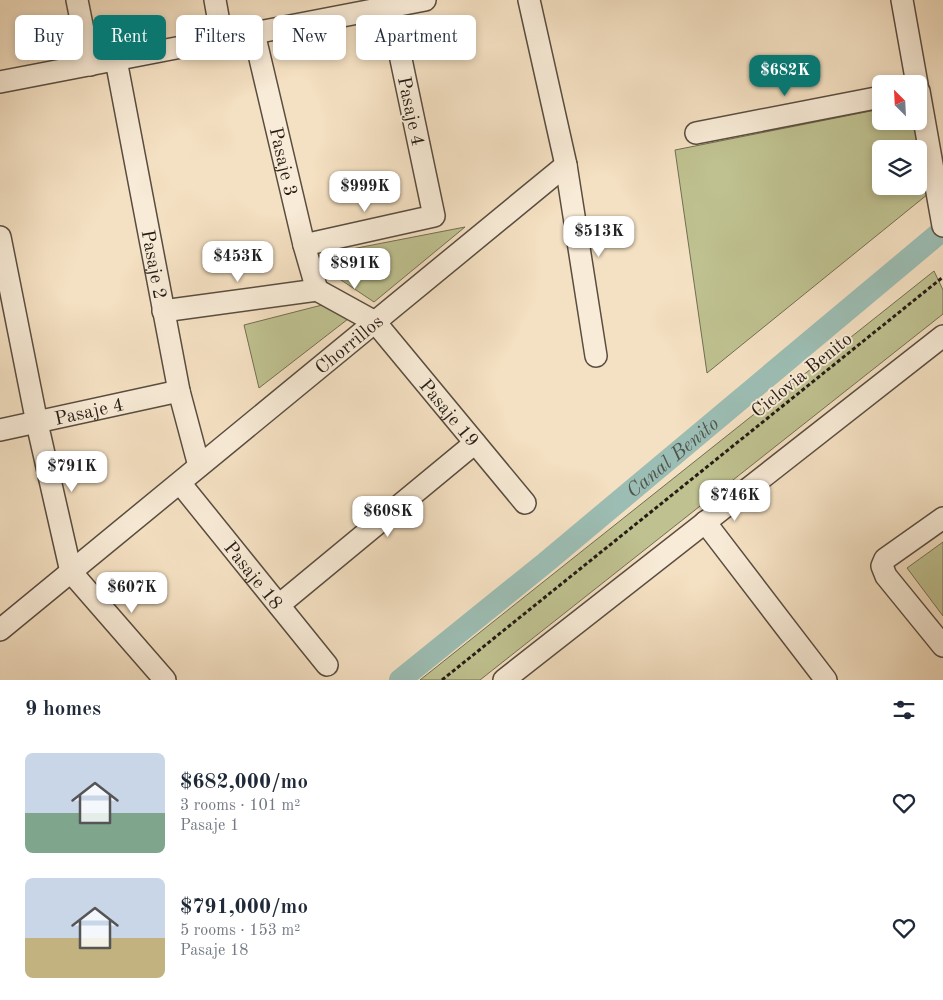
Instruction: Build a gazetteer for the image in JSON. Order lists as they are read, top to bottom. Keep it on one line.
{"streets":{"street":["Pasaje 4","Pasaje 3","Pasaje 2","Chorrillos","Pasaje 19","Pasaje 18"],"path":["Ciclovia Benito"]},"crossings":[["Pasaje 4","Pasaje 3"],["Pasaje 4","Pasaje 2"],["Pasaje 2","Chorrillos"],["Chorrillos","Pasaje 19"],["Chorrillos","Pasaje 18"]],"water":["Canal Benito"],"north":"top left","page":{"chip":["Buy","Rent","Filters","New","Apartment"],"price":["$682K","$999K","$513K","$453K","$891K","$791K","$746K","$608K","$607K"],"heading":"9 homes","list":[{"name":"$682,000/mo","note":"3 rooms · 101 m² · Pasaje 1"},{"name":"$791,000/mo","note":"5 rooms · 153 m² · Pasaje 18"}]}}
